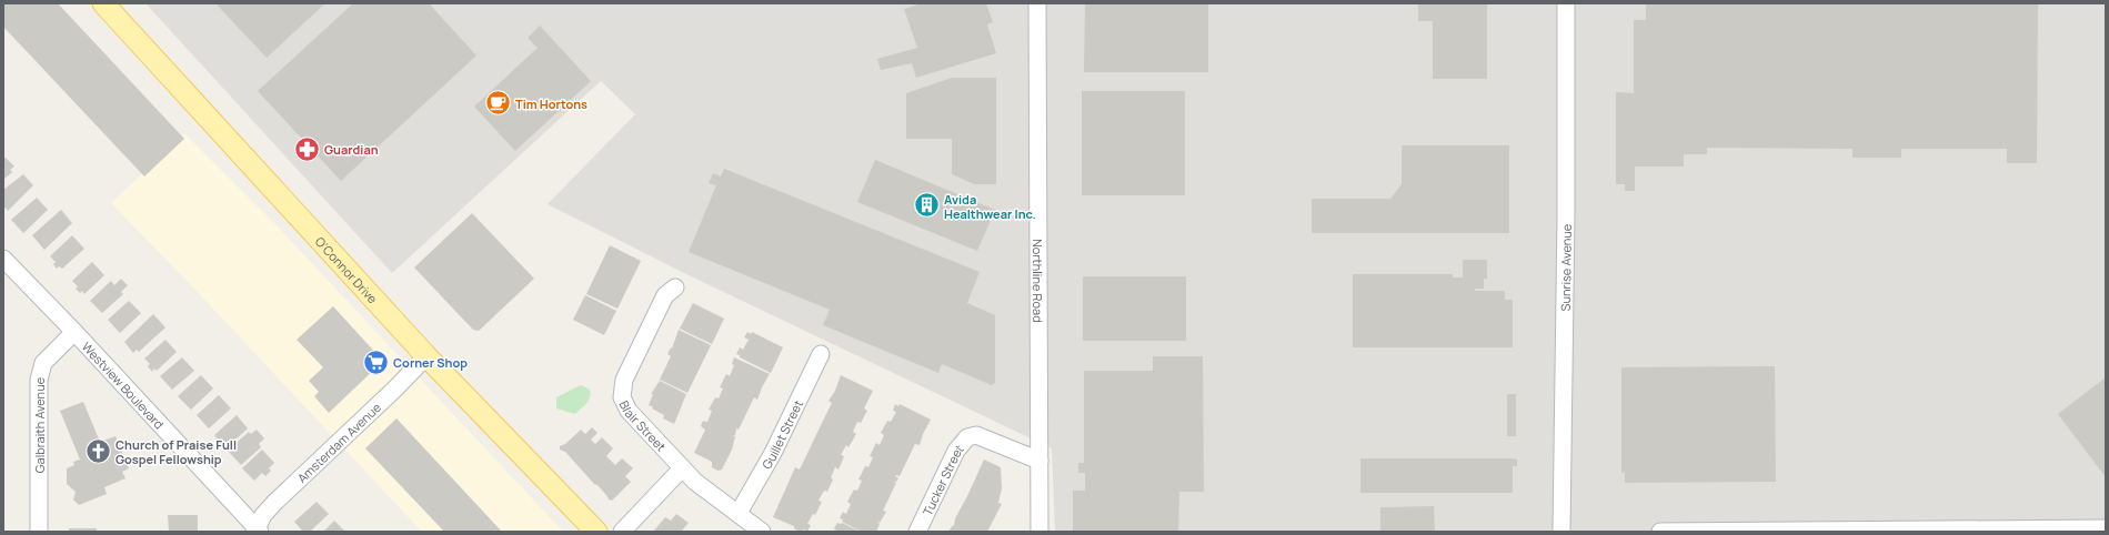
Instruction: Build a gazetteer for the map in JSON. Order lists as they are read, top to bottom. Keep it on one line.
{"streets":{"main road":["O'Connor Drive"],"street":["Sunrise Avenue","Northline Road","Westview Boulevard","Blair Street","Galbraith Avenue","Guillet Street","Amsterdam Avenue","Tucker Street"]},"crossings":[["O'Connor Drive","Amsterdam Avenue"],["Northline Road","Tucker Street"],["Westview Boulevard","Galbraith Avenue"],["Westview Boulevard","Amsterdam Avenue"],["Blair Street","Guillet Street"]],"places":{"cafe":["Tim Hortons"],"pharmacy":["Guardian"],"building":["Avida Healthwear Inc."],"supermarket":["Corner Shop"],"church":["Church of Praise Full Gospel Fellowship"]}}
